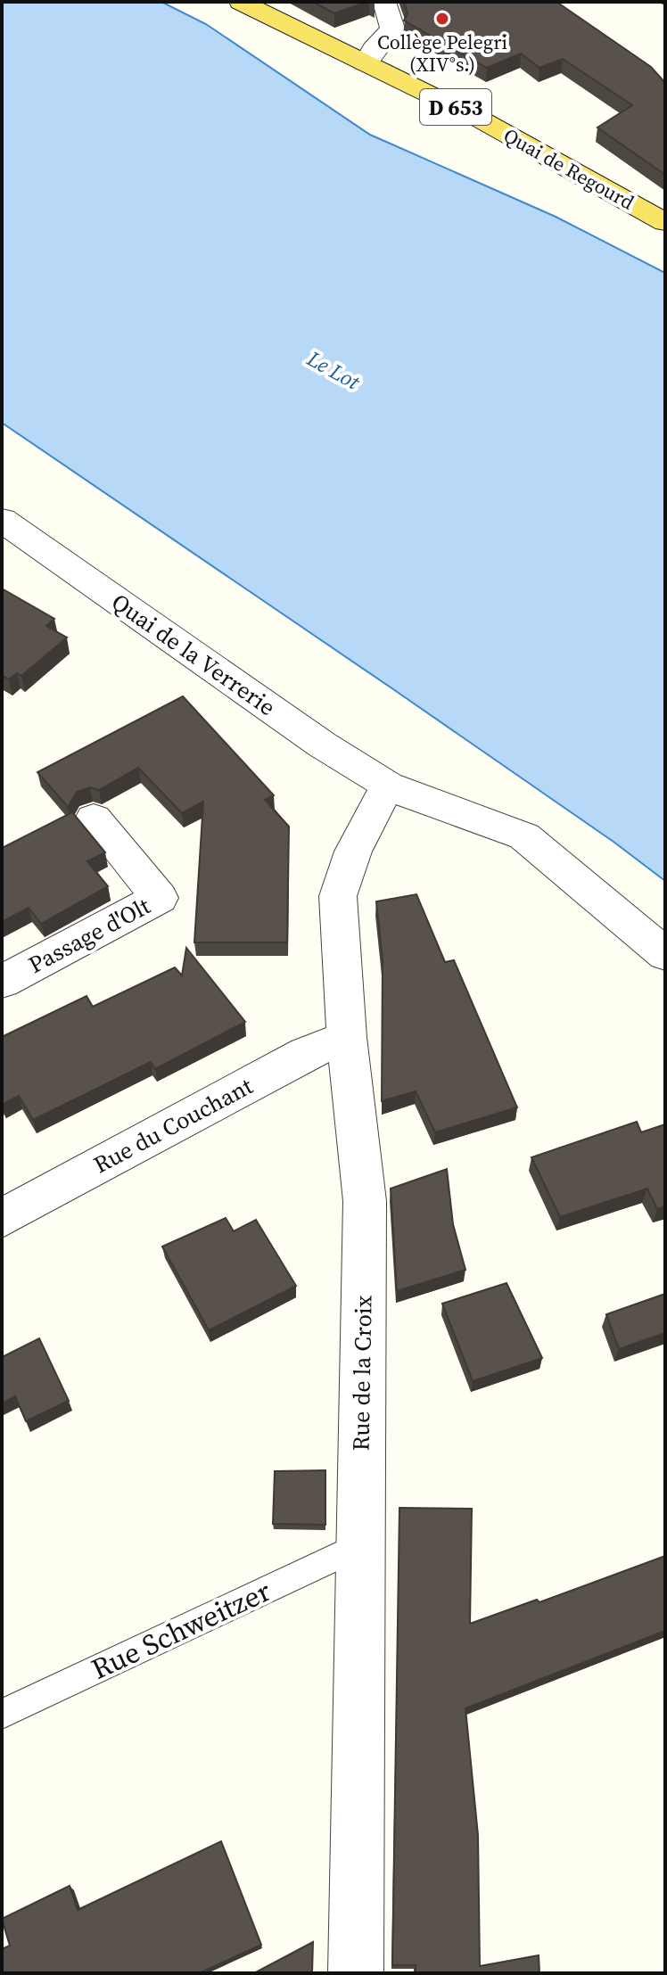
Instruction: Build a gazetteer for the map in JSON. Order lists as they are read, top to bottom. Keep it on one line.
{"streets":{"main road":["D 653","Quai de Regourd"],"street":["Quai de la Verrerie","Passage d'Olt","Rue du Couchant","Rue de la Croix"],"lane":["Rue Schweitzer"]},"crossings":[["Quai de la Verrerie","Rue de la Croix"],["Rue du Couchant","Rue de la Croix"],["Rue de la Croix","Rue Schweitzer"]],"water":["Le Lot"],"places":["Collège Pelegri (XIV°s.)"]}
